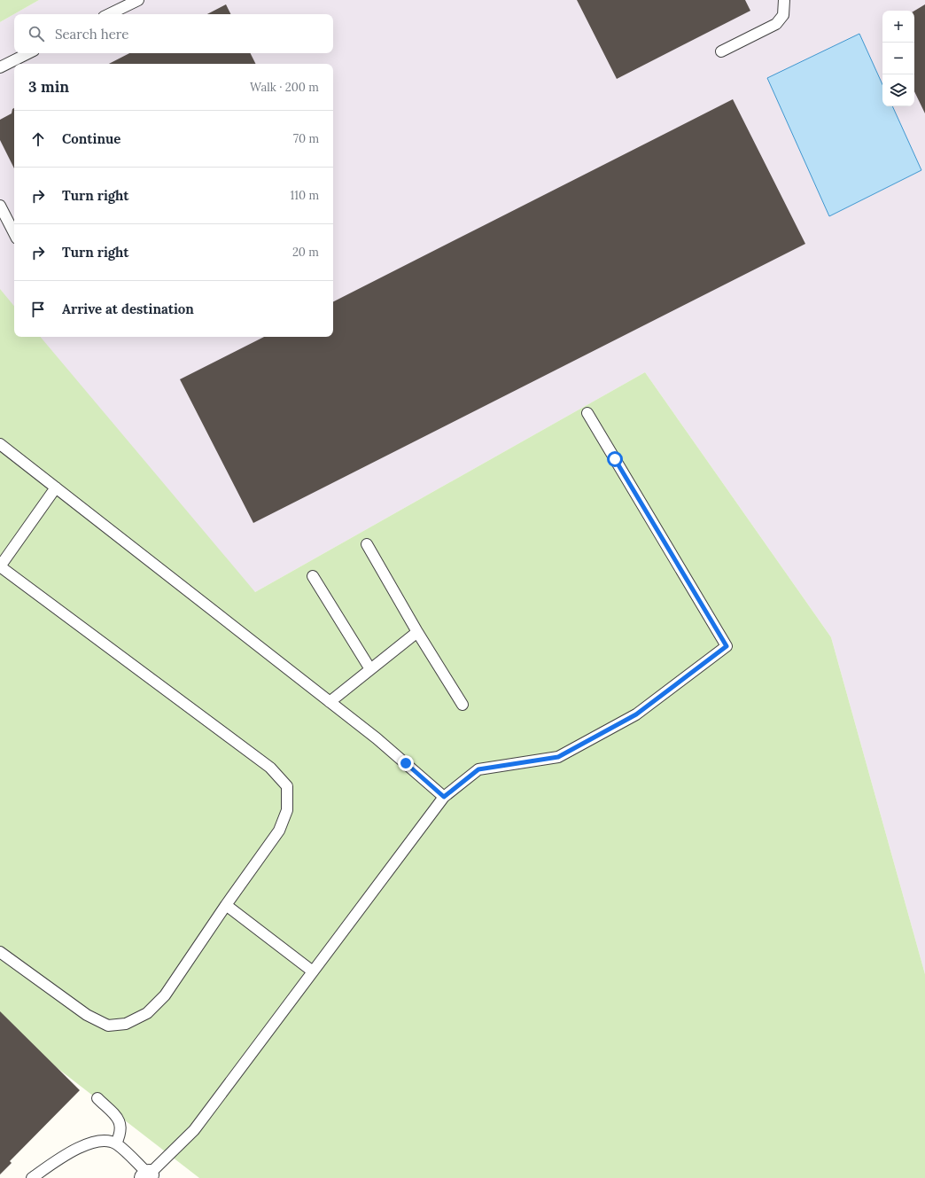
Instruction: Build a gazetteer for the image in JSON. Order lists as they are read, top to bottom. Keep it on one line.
{"page":{"map_buttons":["+","−"],"search":"Search here","heading":["3 min","Walk · 200 m"],"list":[["Continue","70 m"],["Turn right","110 m"],["Turn right","20 m"],"Arrive at destination"]}}
